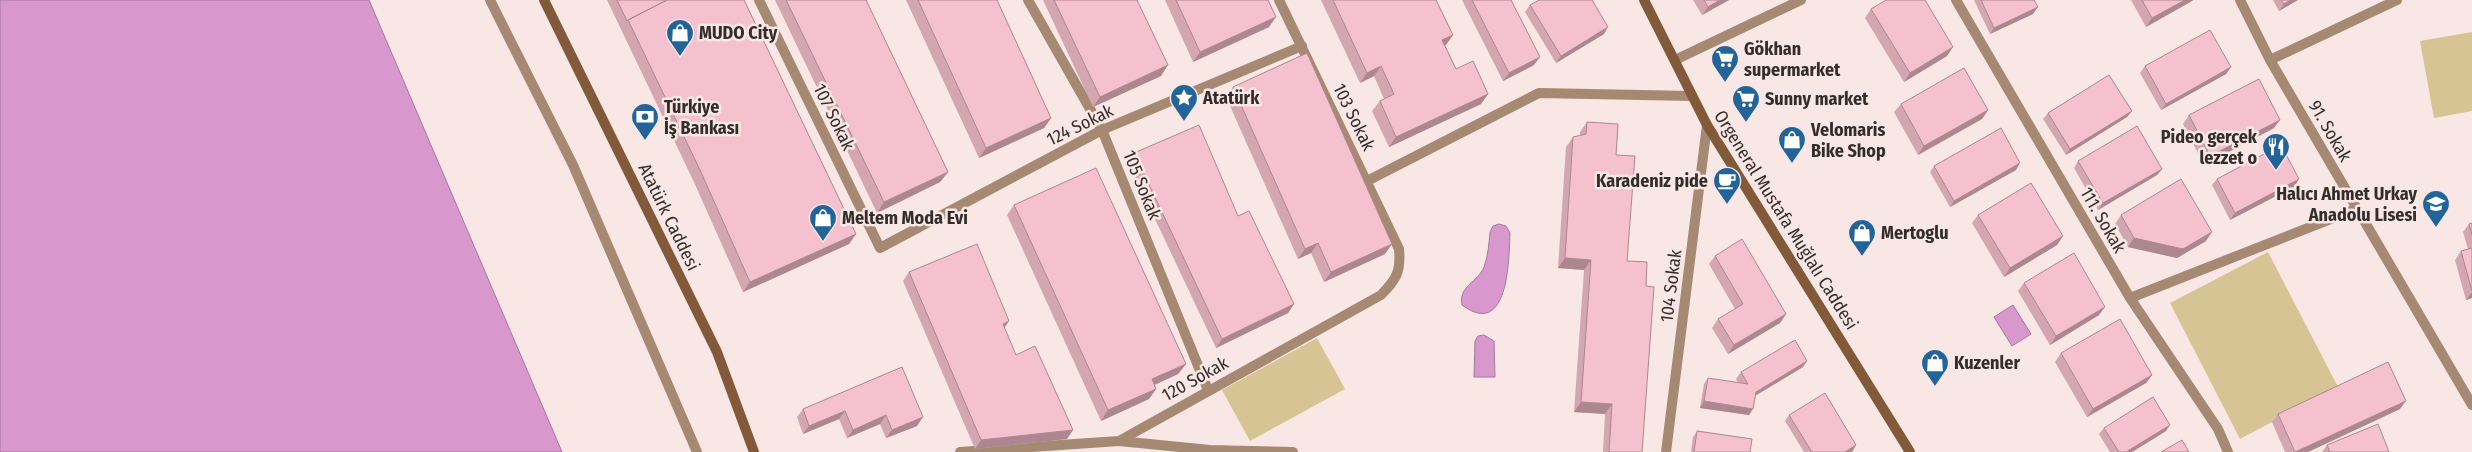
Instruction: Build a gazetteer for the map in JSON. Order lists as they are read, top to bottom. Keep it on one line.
{"streets":{"street":["107 Sokak","103 Sokak","124 Sokak","91. Sokak","105 Sokak","Atatürk Caddesi","Orgeneral Mustafa Muğlalı Caddesi","111. Sokak","104 Sokak","120 Sokak"]},"crossings":[["107 Sokak","124 Sokak"],["103 Sokak","124 Sokak"],["103 Sokak","120 Sokak"],["124 Sokak","105 Sokak"],["105 Sokak","120 Sokak"],["Orgeneral Mustafa Muğlalı Caddesi","104 Sokak"]],"places":{"shop":["MUDO City","Velomaris Bike Shop","Meltem Moda Evi","Mertoglu","Kuzenler"],"supermarket":["Gökhan supermarket","Sunny market"],"place":["Atatürk"],"bank":["Türkiye İş Bankası"],"restaurant":["Pideo gerçek lezzet o"],"cafe":["Karadeniz pide"],"school or university":["Halıcı Ahmet Urkay Anadolu Lisesi"]}}
